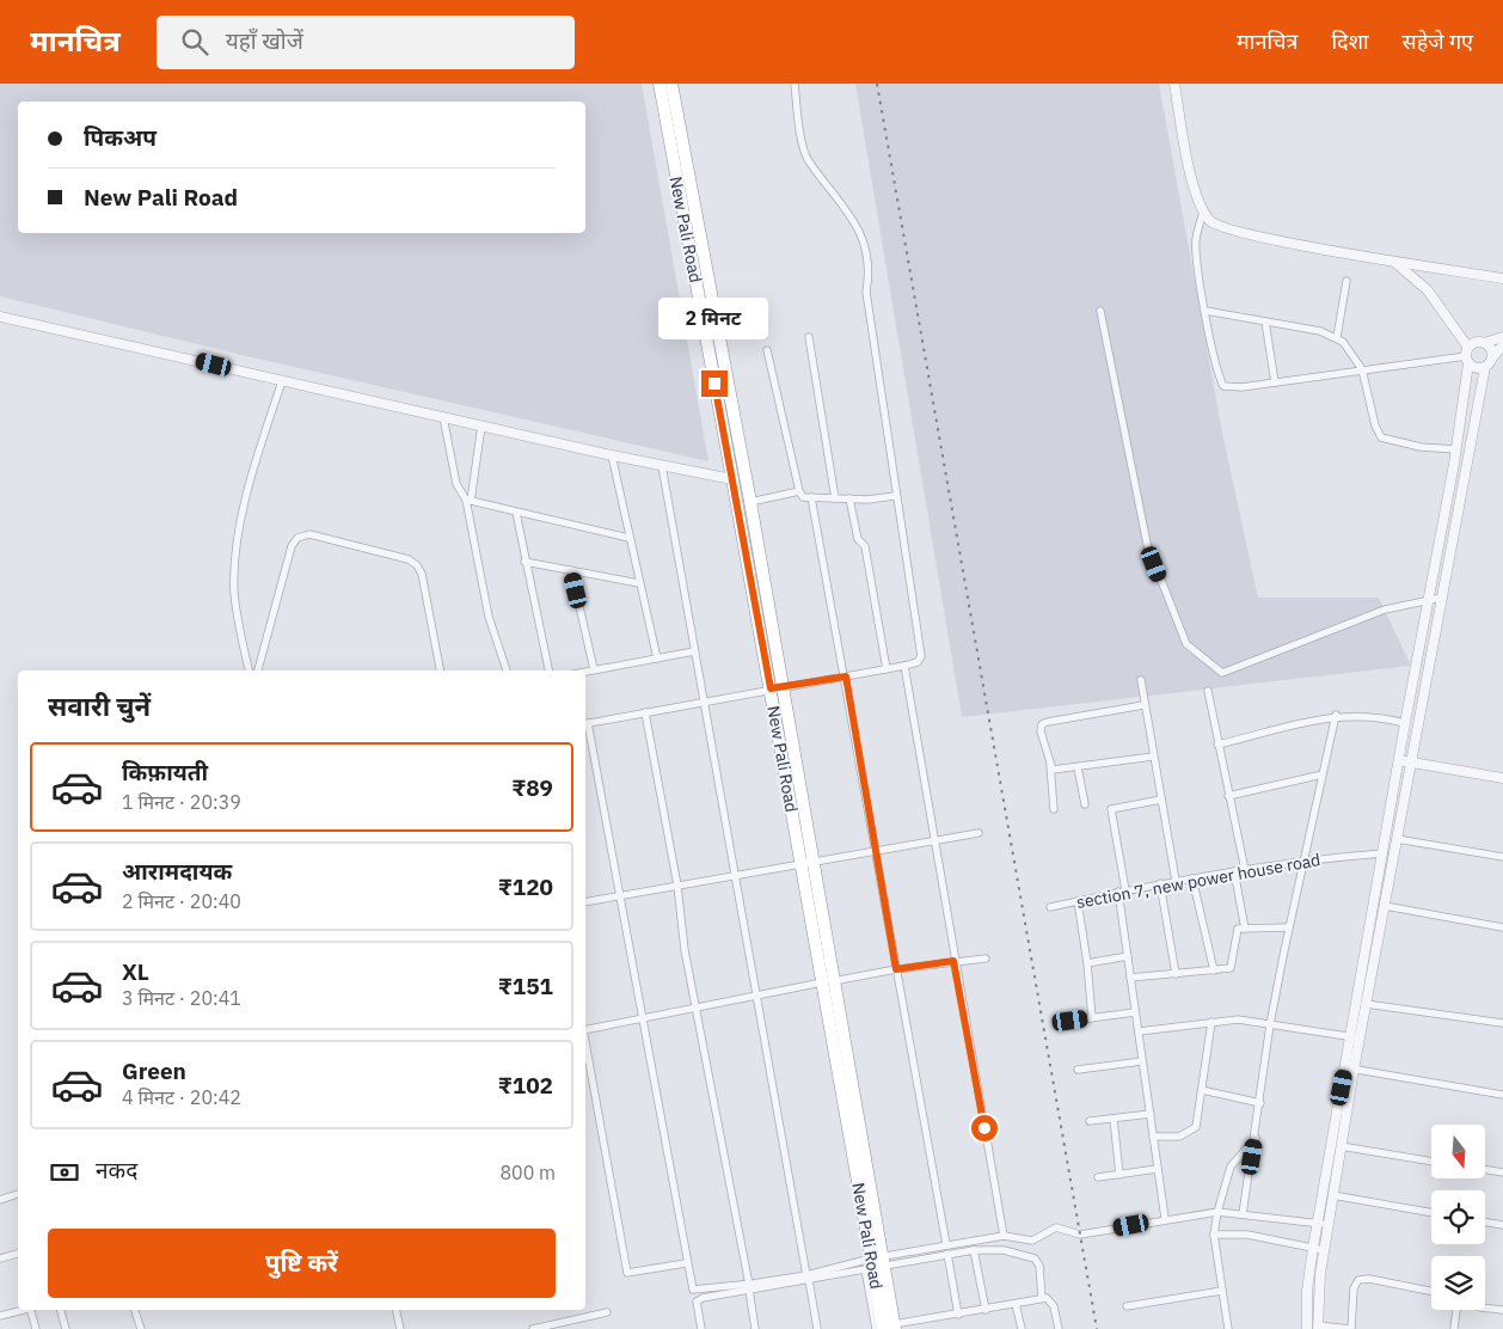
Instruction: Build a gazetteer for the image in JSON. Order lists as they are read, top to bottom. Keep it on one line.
{"streets":{"highway":["New Pali Road"],"street":["section 7, new power house road"]},"north":"bottom","page":{"header":"मानचित्र","search":"यहाँ खोजें","nav":["मानचित्र","दिशा","सहेजे गए"],"banner":["पिकअप","New Pali Road"],"bubble":"2 मिनट","heading":"सवारी चुनें","list":[{"name":"किफ़ायती","note":"1 मिनट · 20:39","value":"₹89"},{"name":"आरामदायक","note":"2 मिनट · 20:40","value":"₹120"},{"name":"XL","note":"3 मिनट · 20:41","value":"₹151"},{"name":"Green","note":"4 मिनट · 20:42","value":"₹102"}],"pay":["नकद","800 m"],"buttons":"पुष्टि करें"}}
